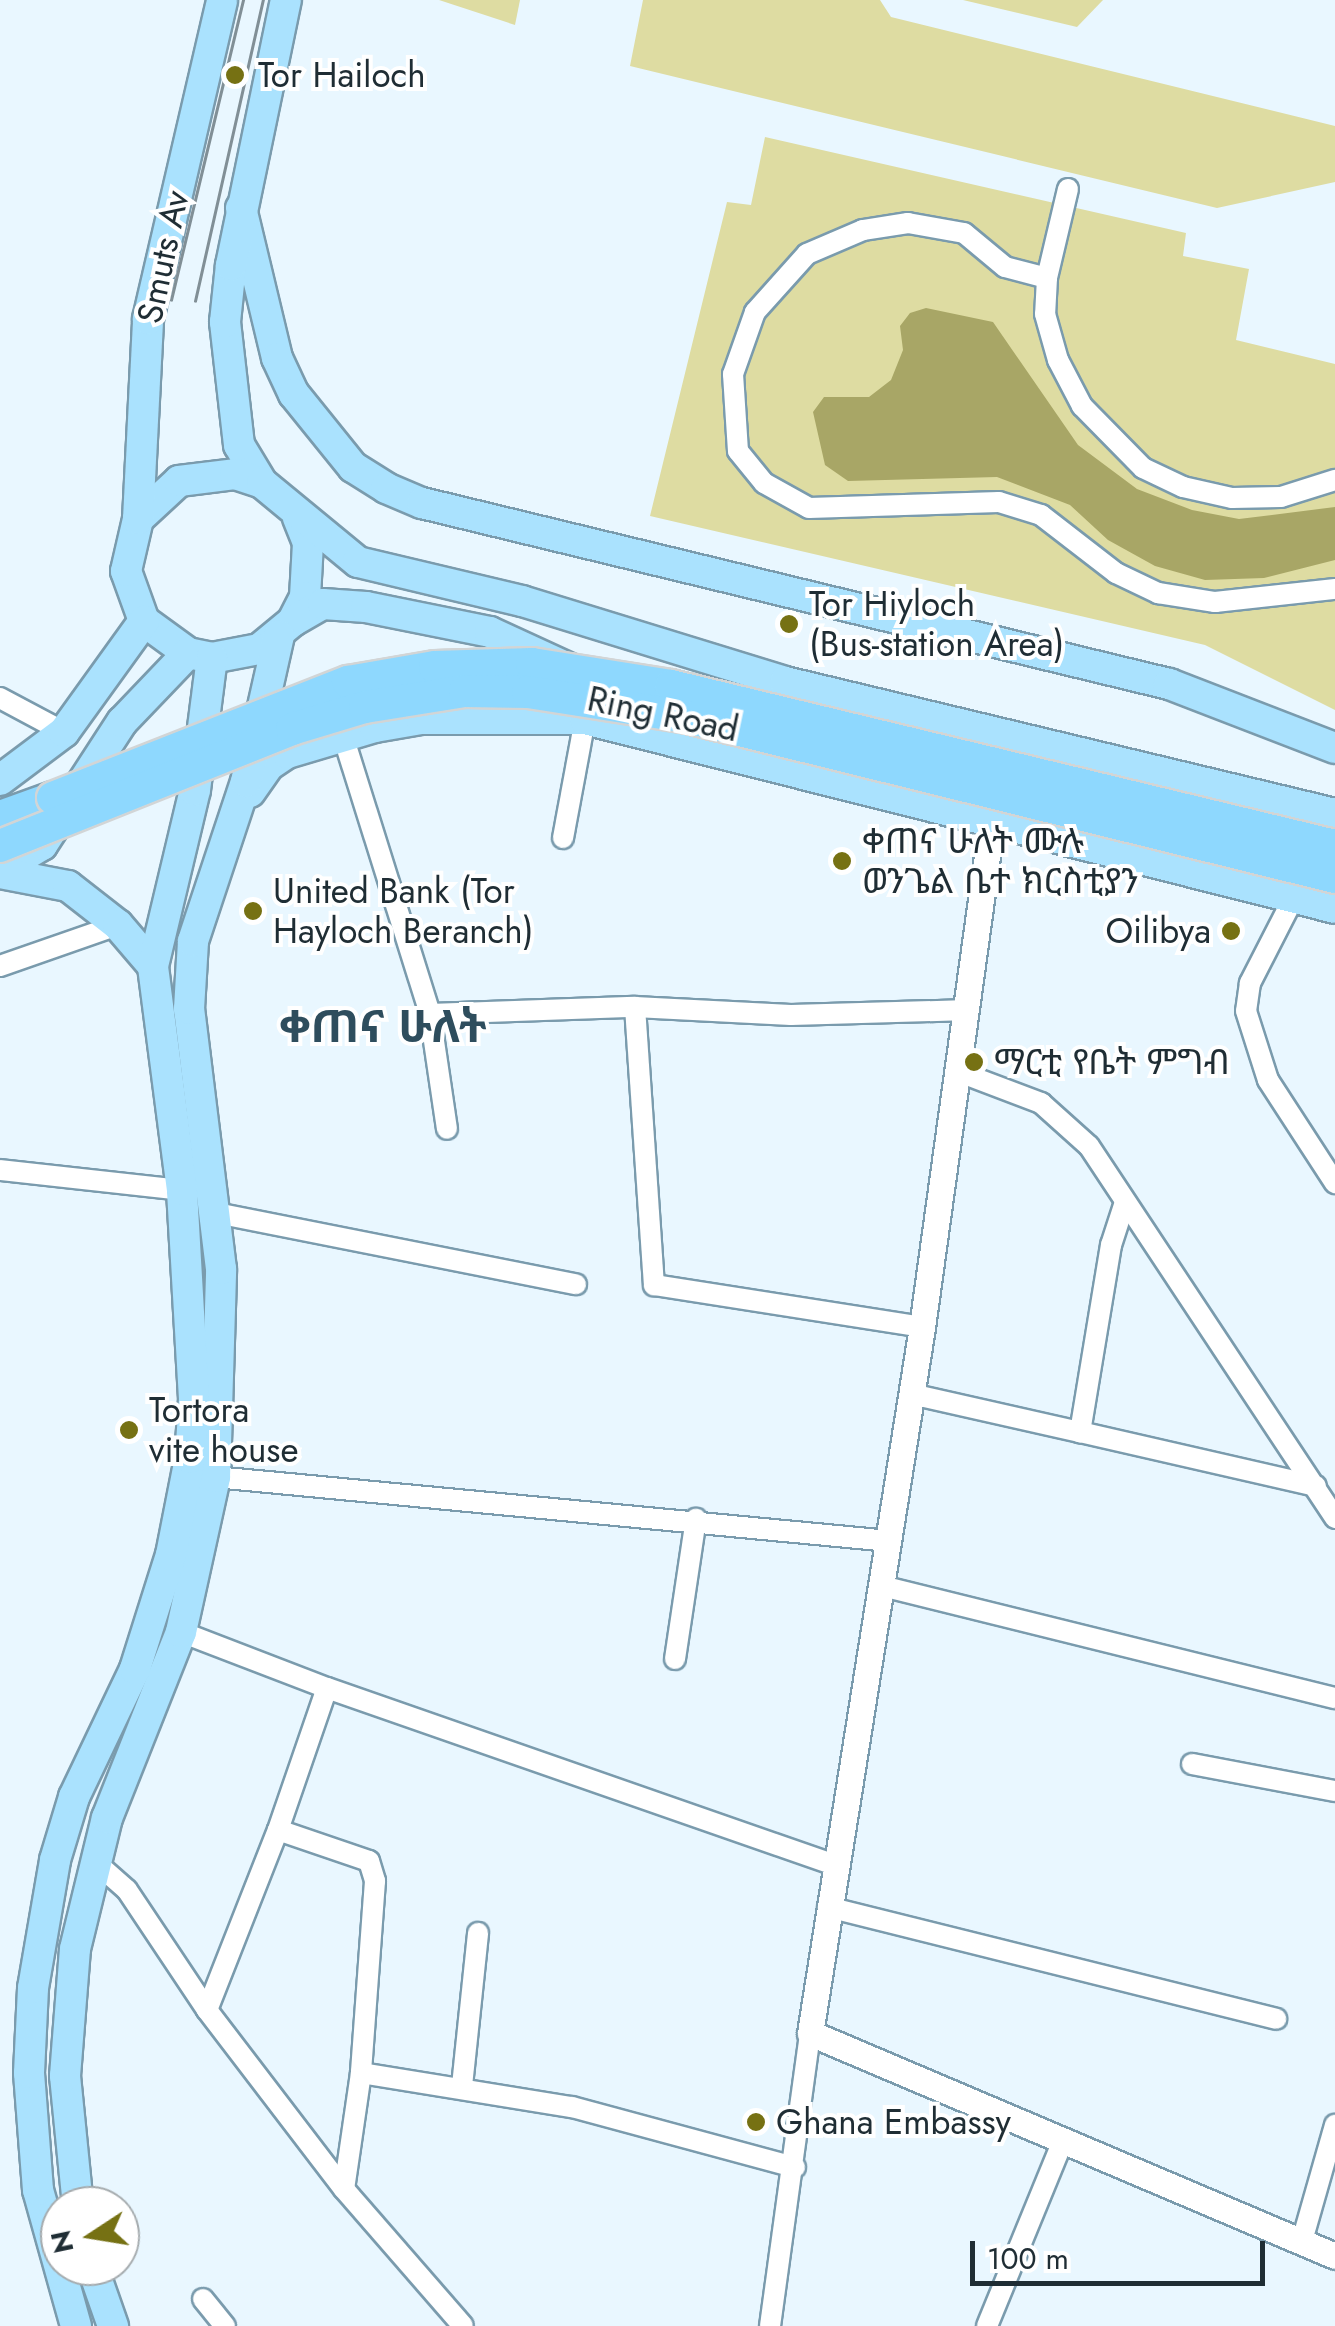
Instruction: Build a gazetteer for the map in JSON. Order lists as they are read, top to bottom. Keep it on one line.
{"streets":{"highway":["Ring Road"],"main road":["Smuts Av"]},"districts":["ቀጠና ሁለት"],"places":["Tor Hailoch","Tor Hiyloch (Bus-station Area)","ቀጠና ሁለት ሙሉ ወንጌል ቤተ ክርስቲያን","United Bank (Tor Hayloch Beranch)","Oilibya","ማርቲ የቤት ምግብ","Tortora vite house","Ghana Embassy"],"scale_bar":"100 m","north":"left"}
